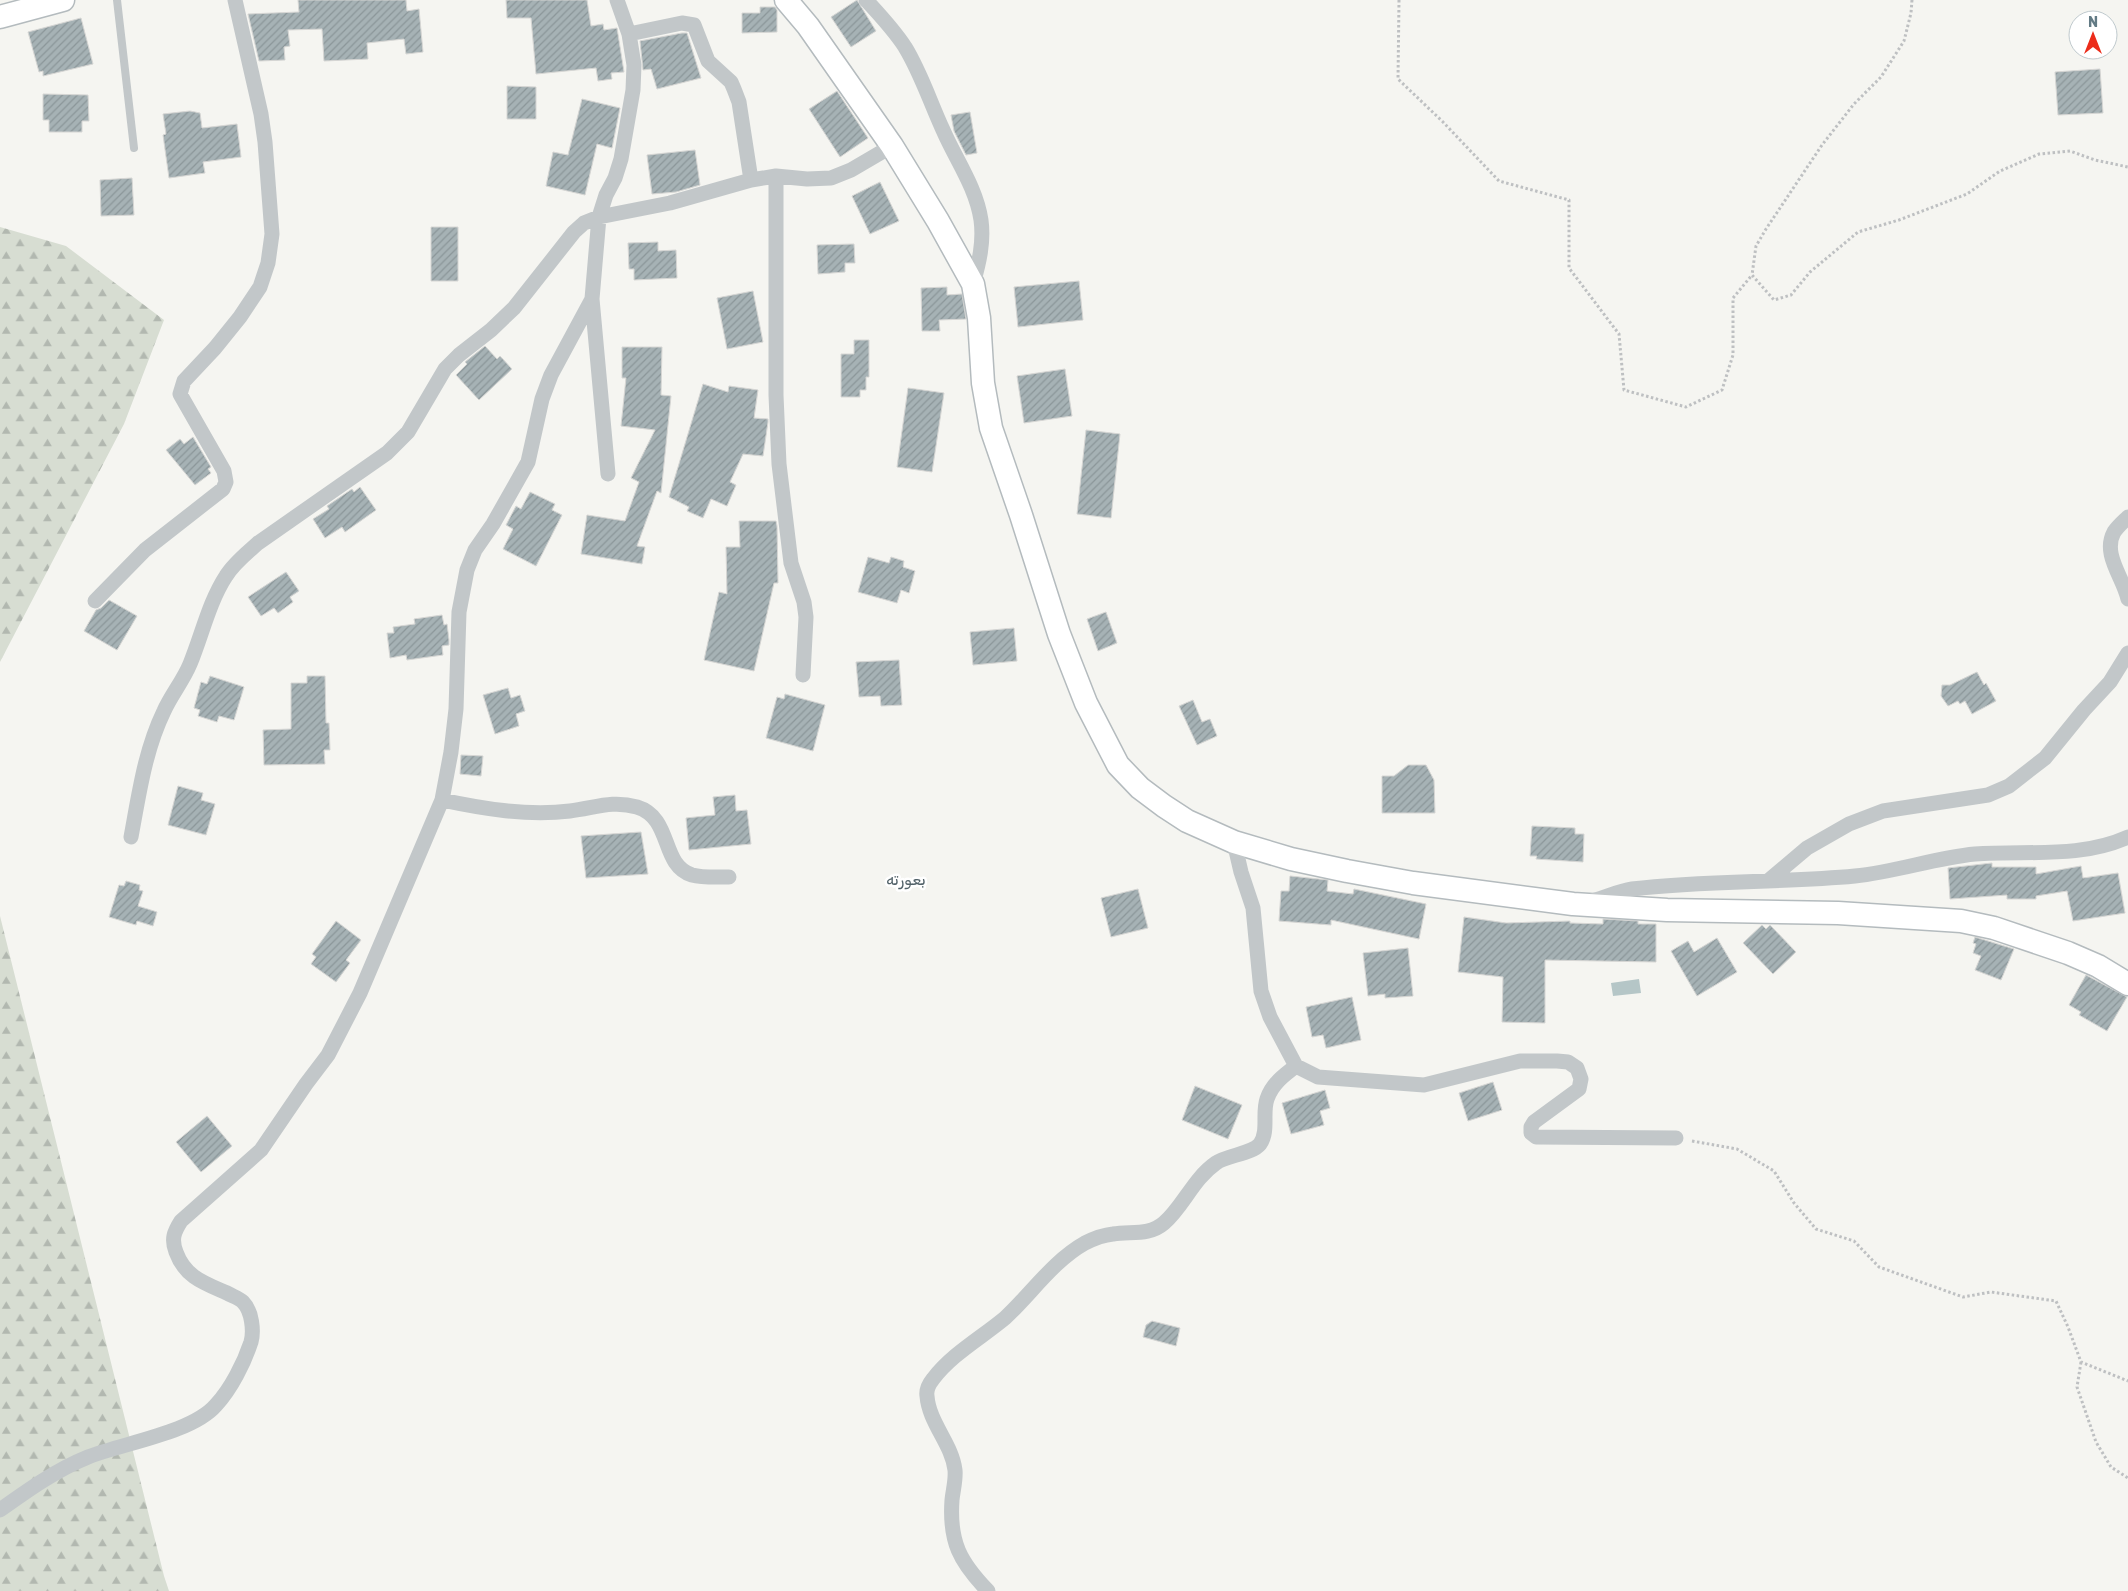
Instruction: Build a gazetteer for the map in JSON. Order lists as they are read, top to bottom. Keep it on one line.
{"districts":["بعورته"],"north":"top"}
